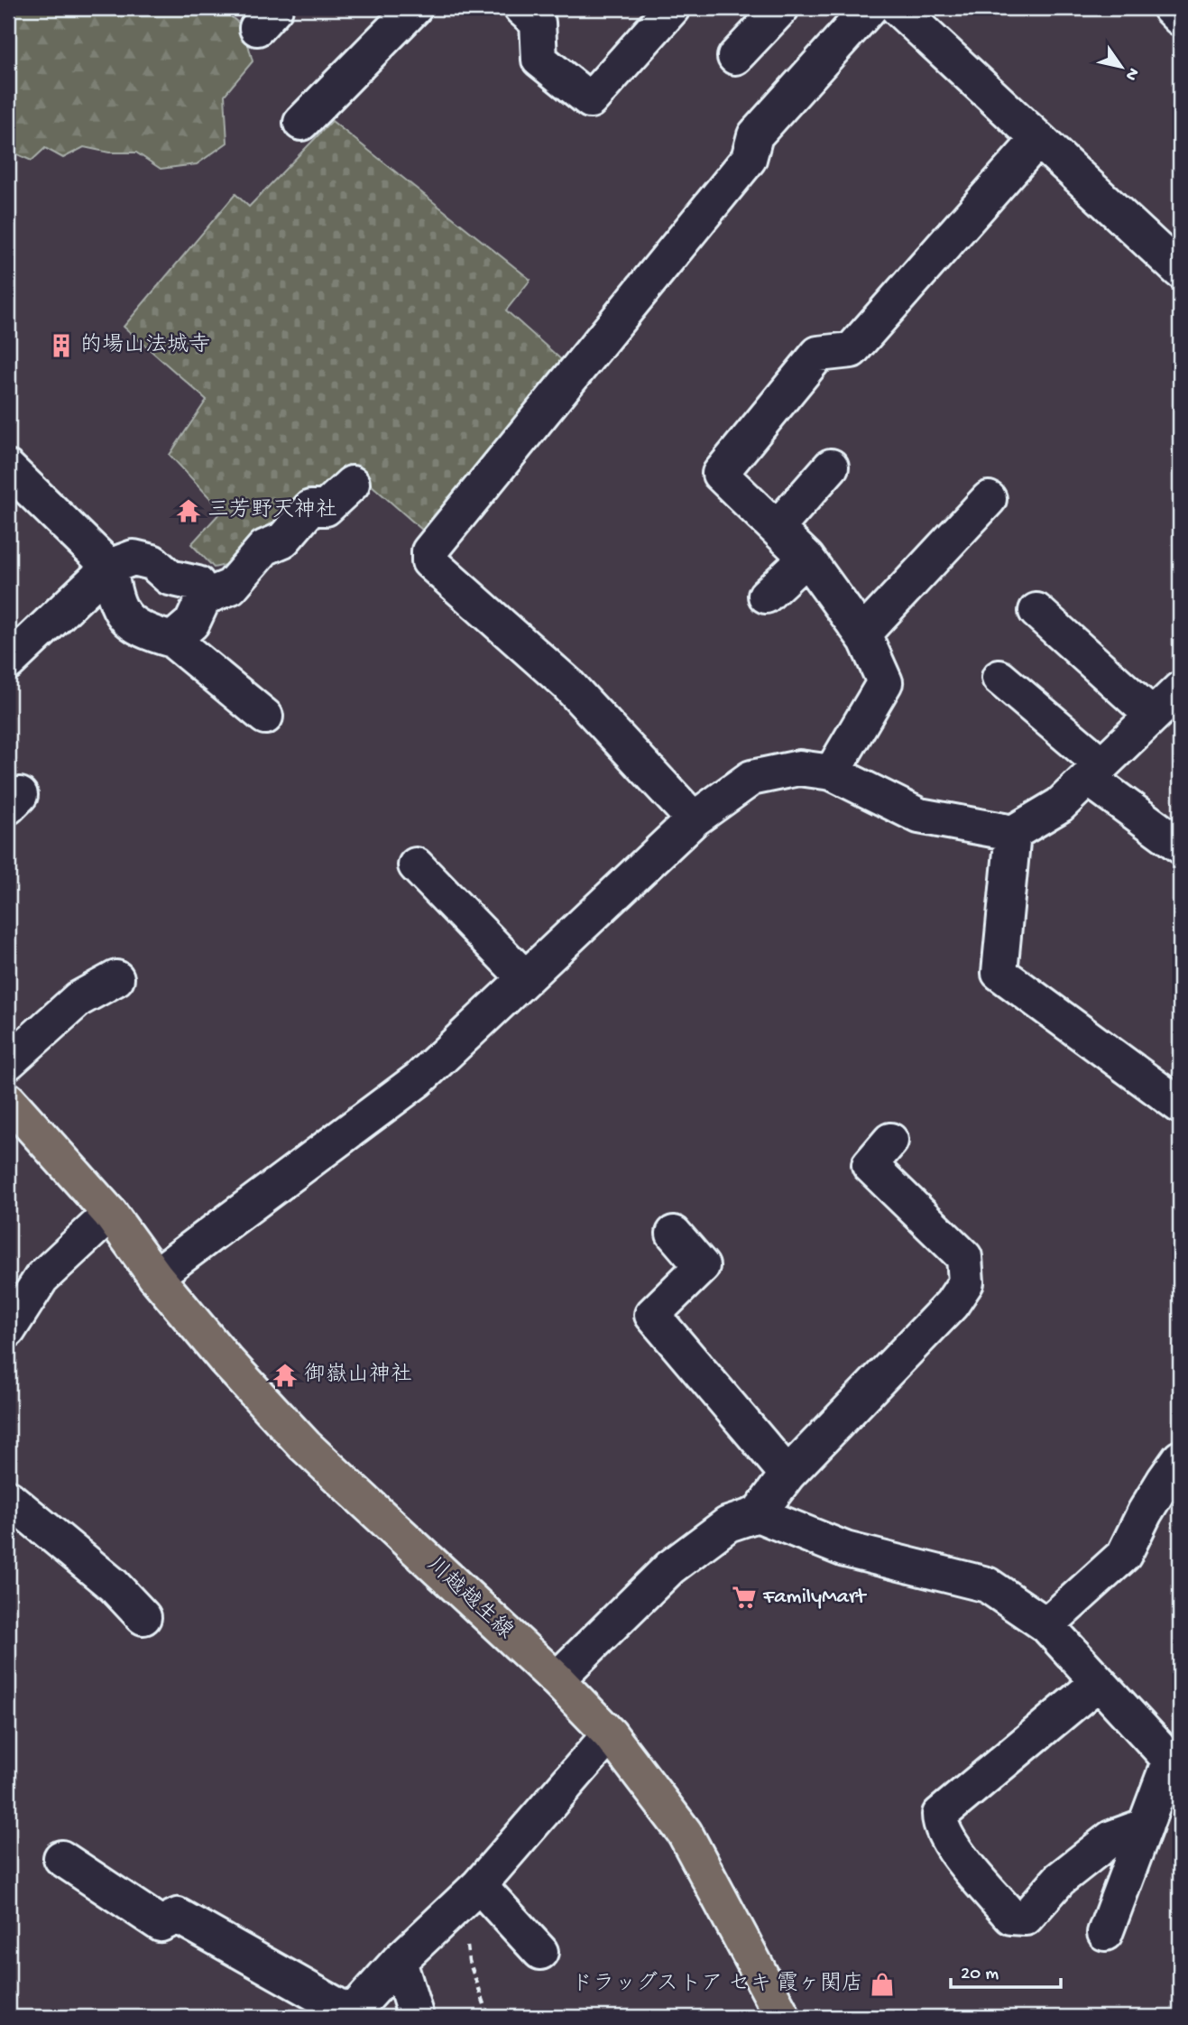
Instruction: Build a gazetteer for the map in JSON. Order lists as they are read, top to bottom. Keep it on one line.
{"streets":{"main road":["川越越生線"]},"places":{"building":["的場山法城寺"],"temple":["三芳野天神社","御嶽山神社"],"supermarket":["FamilyMart"],"shop":["ドラッグストア セキ 霞ヶ関店"]},"scale_bar":"20 m","north":"bottom right"}
